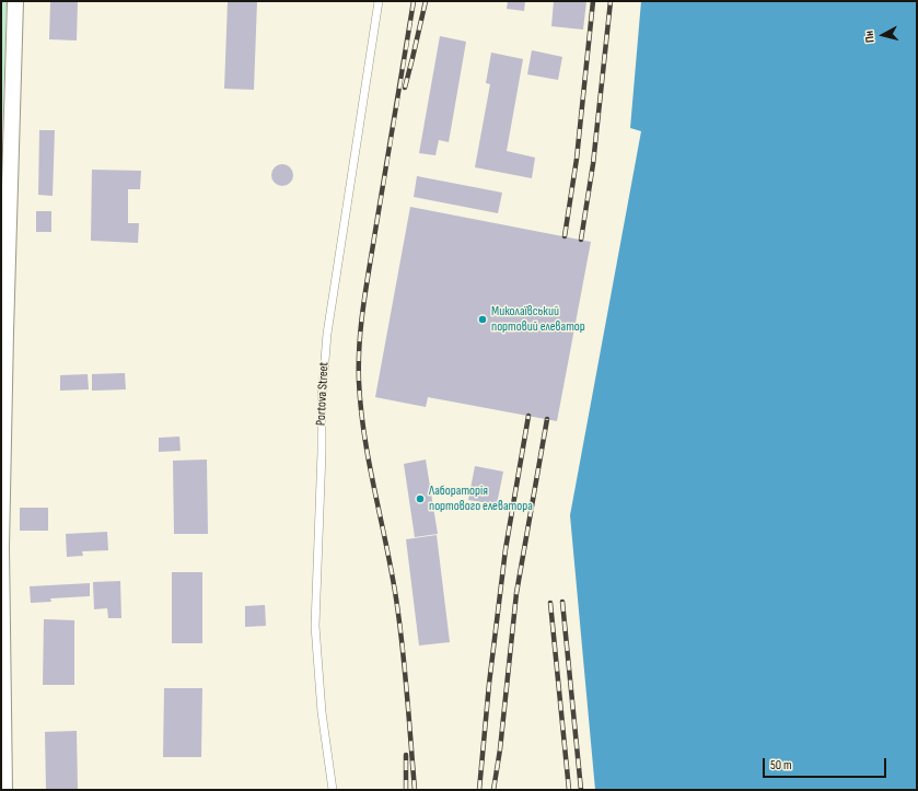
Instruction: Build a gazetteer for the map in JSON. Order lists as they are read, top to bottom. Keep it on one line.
{"streets":{"lane":["Portova Street"]},"places":["Миколаївський портовий елеватор","Лабораторія портового елеватора"],"scale_bar":"50 m","north":"left"}
